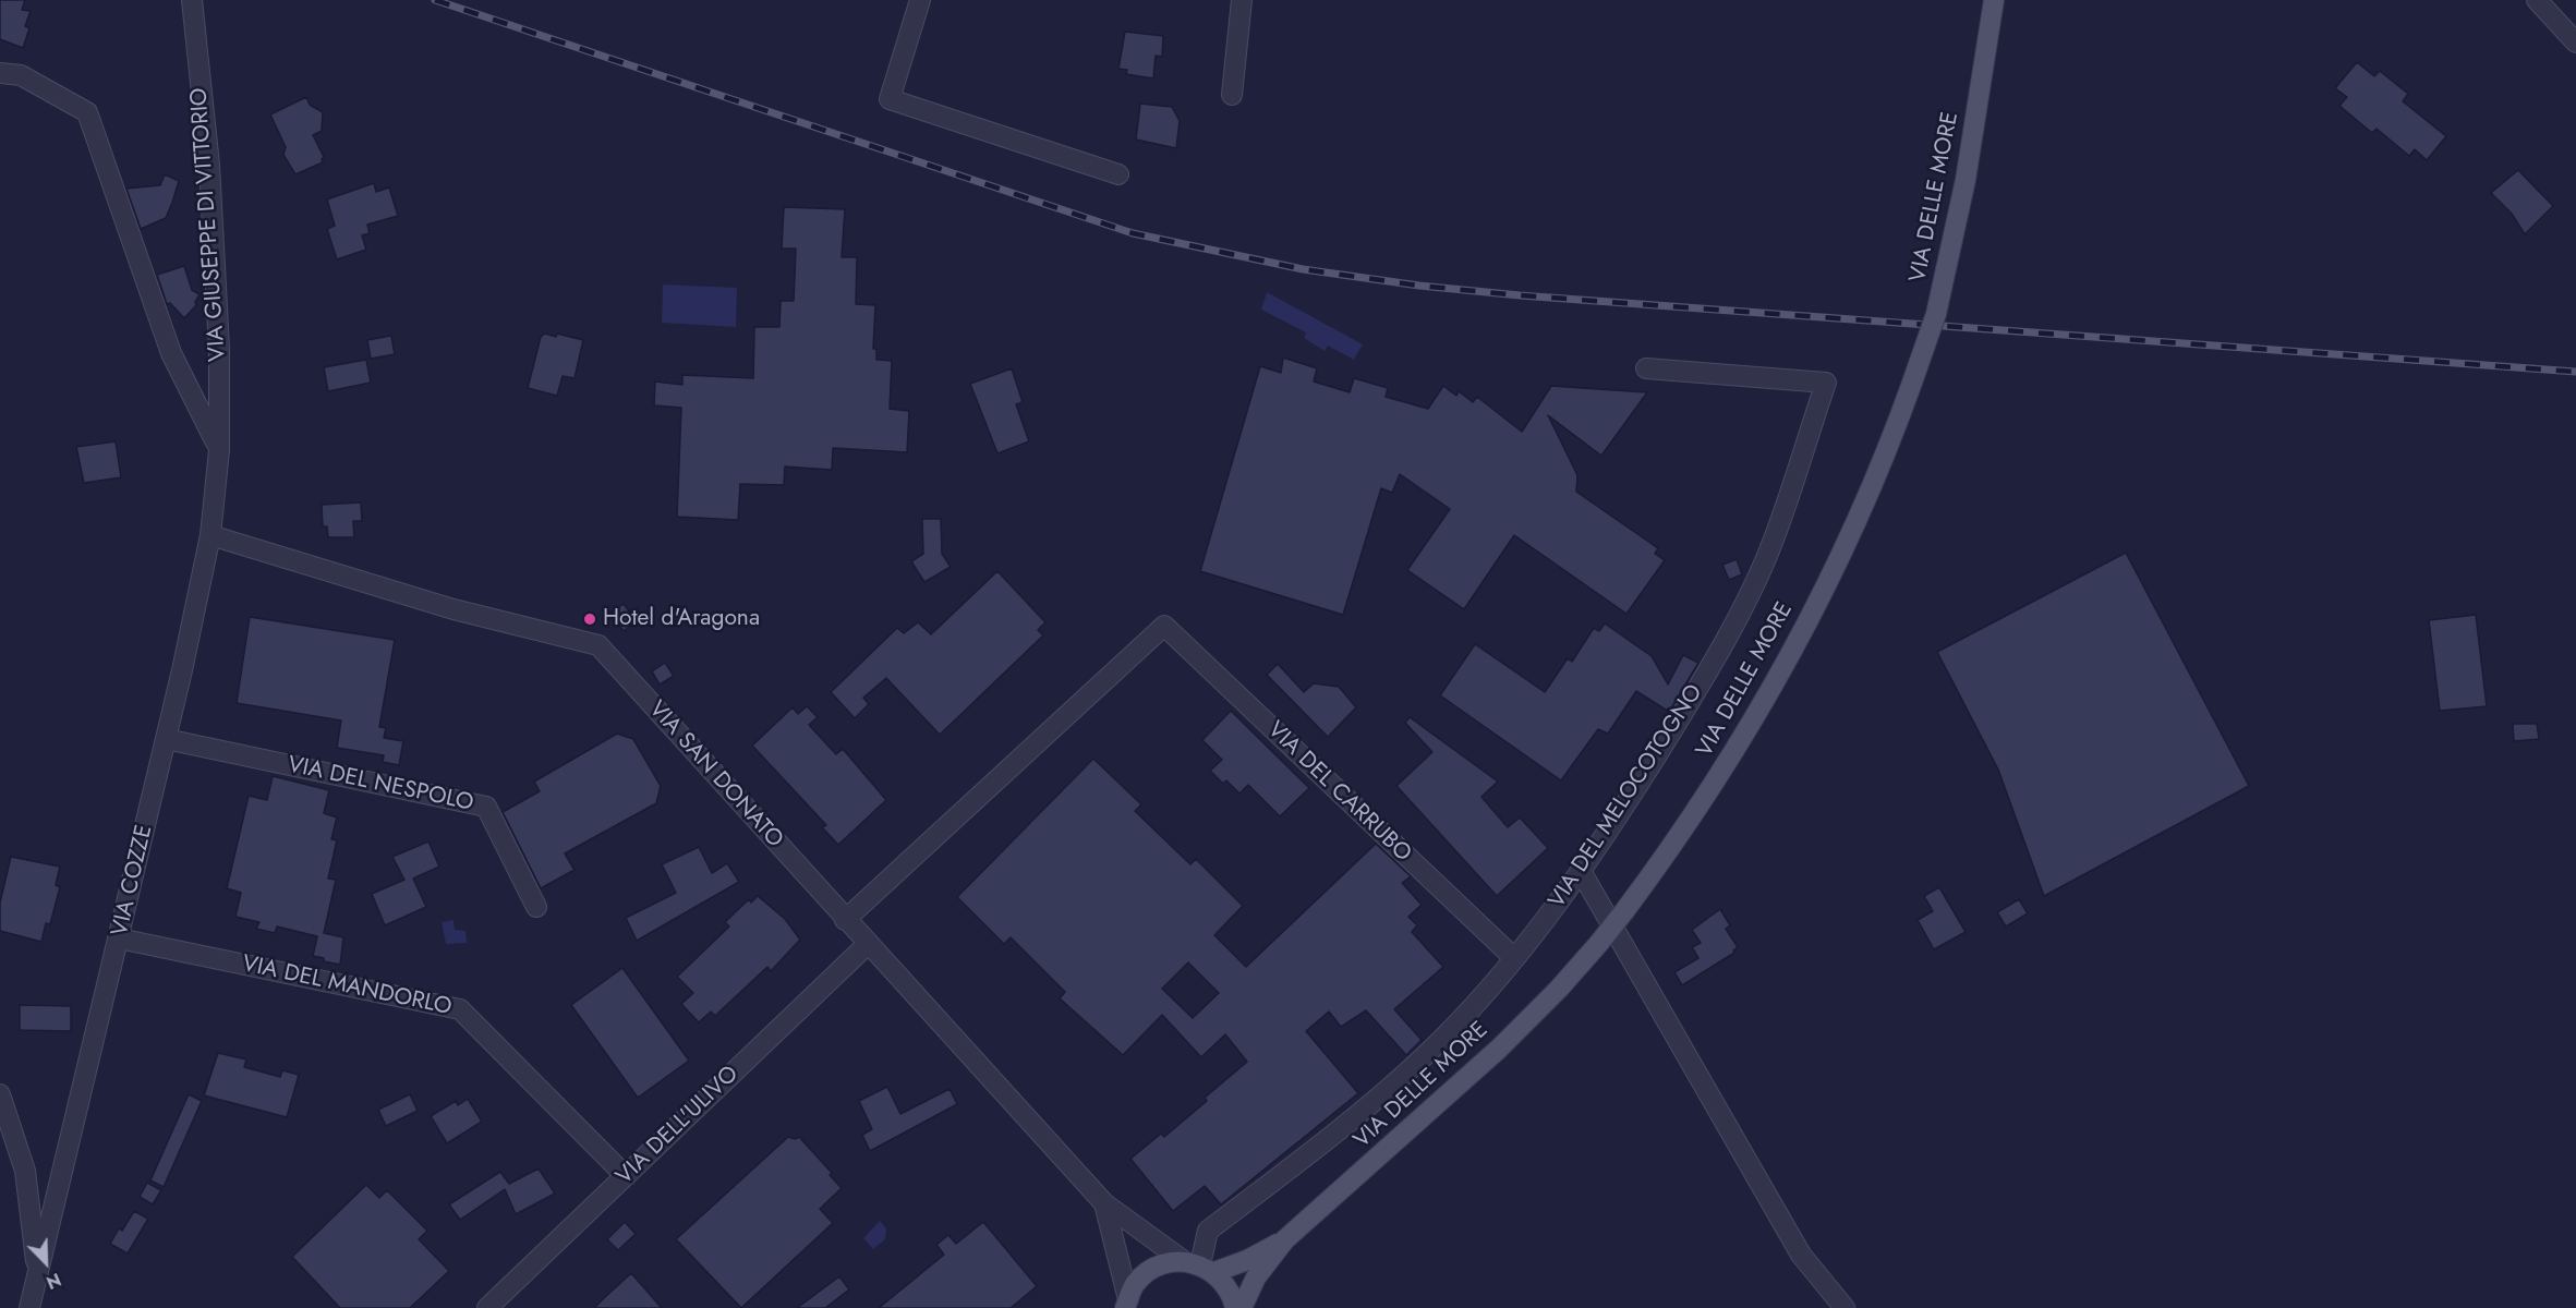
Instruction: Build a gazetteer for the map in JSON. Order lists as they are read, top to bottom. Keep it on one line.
{"streets":{"main road":["VIA DELLE MORE"],"street":["VIA GIUSEPPE DI VITTORIO","VIA SAN DONATO","VIA DEL NESPOLO","VIA DEL CARRUBO","VIA DEL MELOCOTOGNO","VIA COZZE","VIA DEL MANDORLO","VIA DELL'ULIVO"]},"crossings":[["VIA GIUSEPPE DI VITTORIO","VIA COZZE"],["VIA SAN DONATO","VIA DEL CARRUBO"],["VIA SAN DONATO","VIA DEL MELOCOTOGNO"],["VIA SAN DONATO","VIA COZZE"],["VIA SAN DONATO","VIA DELL'ULIVO"],["VIA DEL NESPOLO","VIA COZZE"],["VIA DEL CARRUBO","VIA DEL MELOCOTOGNO"],["VIA COZZE","VIA DEL MANDORLO"],["VIA DEL MANDORLO","VIA DELL'ULIVO"]],"places":["Hotel d'Aragona"],"north":"bottom right"}
